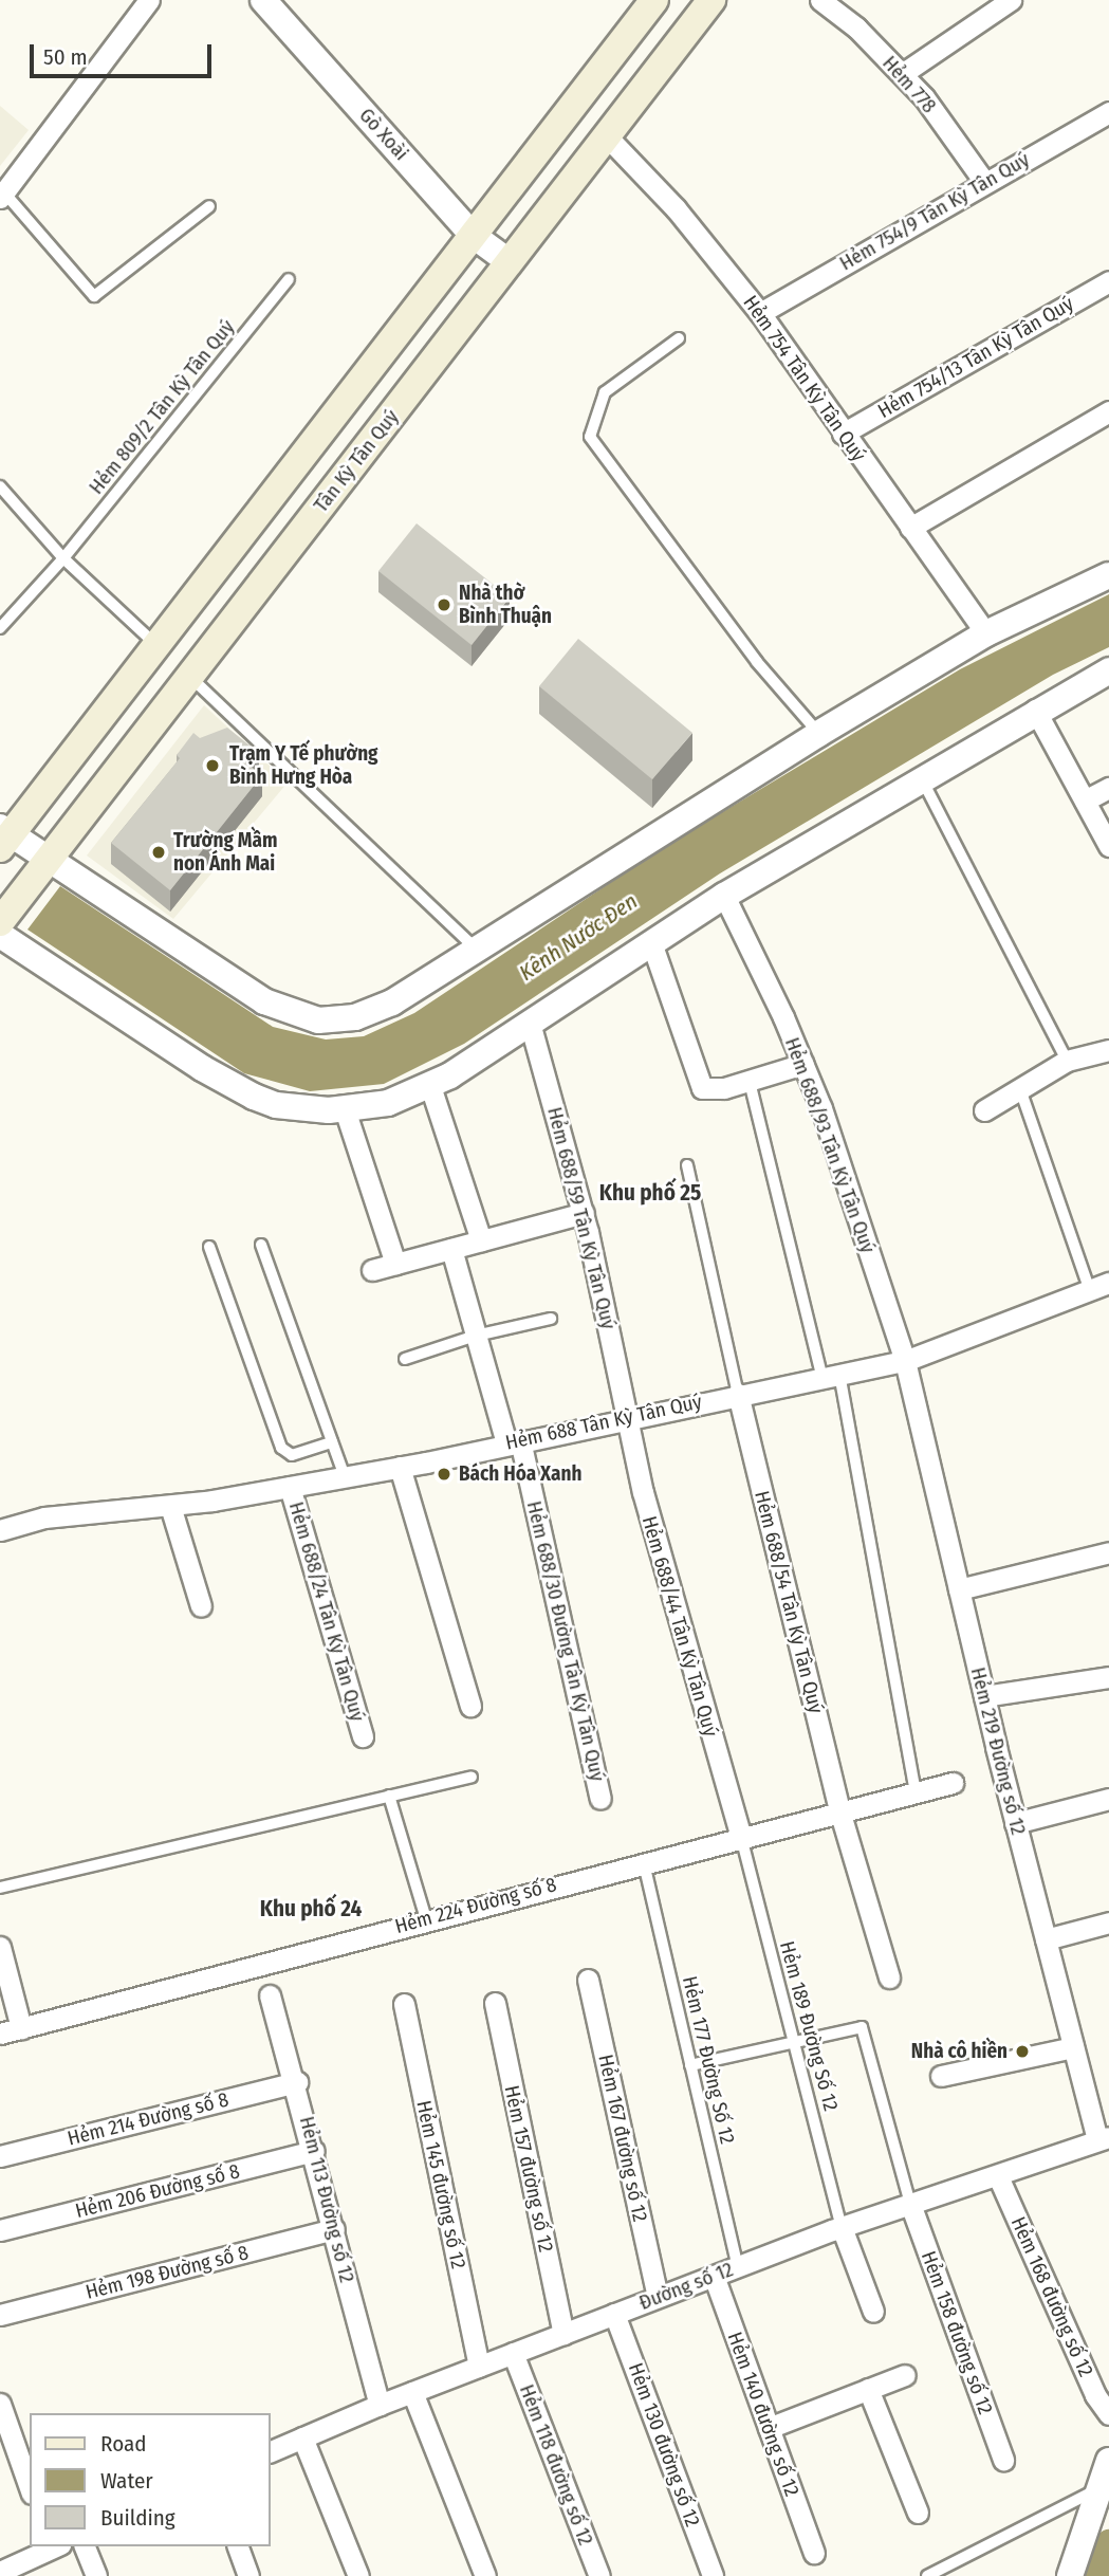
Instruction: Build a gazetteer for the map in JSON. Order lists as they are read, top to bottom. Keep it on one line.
{"streets":{"main road":["Tân Kỳ Tân Quý"],"street":["Hẻm 778","Gò Xoài","Hẻm 754/9 Tân Kỳ Tân Quý","Hẻm 754/13 Tân Kỳ Tân Quý","Hẻm 754 Tân Kỳ Tân Quý","Hẻm 688/93 Tân Kỳ Tân Quý","Hẻm 688/59 Tân Kỳ Tân Quý","Hẻm 688 Tân Kỳ Tân Quý","Hẻm 688/54 Tân Kỳ Tân Quý","Hẻm 688/24 Tân Kỳ Tân Quý","Hẻm 688/44 Tân Kỳ Tân Quý","Hẻm 688/30 Đường Tân Kỳ Tân Quý","Hẻm 219 Đường số 12","Hẻm 224 Đường số 8","Hẻm 214 Đường số 8","Hẻm 167 đường số 12","Hẻm 157 đường số 12","Hẻm 145 đường số 12","Hẻm 206 Đường số 8","Hẻm 113 Đường số 12","Hẻm 198 Đường số 8","Đường số 12","Hẻm 168 đường số 12","Hẻm 158 đường số 12","Hẻm 140 đường số 12","Hẻm 130 đường số 12","Hẻm 118 đường số 12"],"lane":["Hẻm 809/2 Tân Kỳ Tân Quý","Hẻm 189 Đường Số 12","Hẻm 177 Đường Số 12"]},"crossings":[["Hẻm 778","Hẻm 754/9 Tân Kỳ Tân Quý"],["Gò Xoài","Tân Kỳ Tân Quý"],["Hẻm 754/9 Tân Kỳ Tân Quý","Hẻm 754 Tân Kỳ Tân Quý"],["Hẻm 754/13 Tân Kỳ Tân Quý","Hẻm 754 Tân Kỳ Tân Quý"],["Hẻm 754 Tân Kỳ Tân Quý","Tân Kỳ Tân Quý"],["Hẻm 688/93 Tân Kỳ Tân Quý","Hẻm 688 Tân Kỳ Tân Quý"],["Hẻm 688/93 Tân Kỳ Tân Quý","Hẻm 219 Đường số 12"],["Hẻm 688/59 Tân Kỳ Tân Quý","Hẻm 688 Tân Kỳ Tân Quý"],["Hẻm 688/59 Tân Kỳ Tân Quý","Hẻm 688/44 Tân Kỳ Tân Quý"],["Hẻm 688 Tân Kỳ Tân Quý","Hẻm 688/54 Tân Kỳ Tân Quý"],["Hẻm 688 Tân Kỳ Tân Quý","Hẻm 688/24 Tân Kỳ Tân Quý"],["Hẻm 688 Tân Kỳ Tân Quý","Hẻm 688/44 Tân Kỳ Tân Quý"],["Hẻm 688 Tân Kỳ Tân Quý","Hẻm 688/30 Đường Tân Kỳ Tân Quý"],["Hẻm 688 Tân Kỳ Tân Quý","Hẻm 219 Đường số 12"],["Hẻm 688/54 Tân Kỳ Tân Quý","Hẻm 224 Đường số 8"],["Hẻm 688/44 Tân Kỳ Tân Quý","Hẻm 224 Đường số 8"],["Hẻm 688/44 Tân Kỳ Tân Quý","Hẻm 189 Đường Số 12"],["Hẻm 219 Đường số 12","Đường số 12"],["Hẻm 224 Đường số 8","Hẻm 189 Đường Số 12"],["Hẻm 224 Đường số 8","Hẻm 177 Đường Số 12"],["Hẻm 189 Đường Số 12","Đường số 12"],["Hẻm 177 Đường Số 12","Đường số 12"],["Hẻm 214 Đường số 8","Hẻm 113 Đường số 12"],["Hẻm 167 đường số 12","Đường số 12"],["Hẻm 157 đường số 12","Đường số 12"],["Hẻm 145 đường số 12","Đường số 12"],["Hẻm 206 Đường số 8","Hẻm 113 Đường số 12"],["Hẻm 113 Đường số 12","Hẻm 198 Đường số 8"],["Hẻm 113 Đường số 12","Đường số 12"],["Đường số 12","Hẻm 168 đường số 12"],["Đường số 12","Hẻm 158 đường số 12"],["Đường số 12","Hẻm 140 đường số 12"],["Đường số 12","Hẻm 130 đường số 12"],["Đường số 12","Hẻm 118 đường số 12"]],"districts":["Khu phố 25","Khu phố 24"],"water":["Kênh Nước Đen"],"places":["Nhà thờ Bình Thuận","Trạm Y Tế phường Bình Hưng Hòa","Trường Mầm non Ánh Mai","Bách Hóa Xanh","Nhà cô hiền"],"legend":["Road","Water","Building"],"scale_bar":"50 m"}
